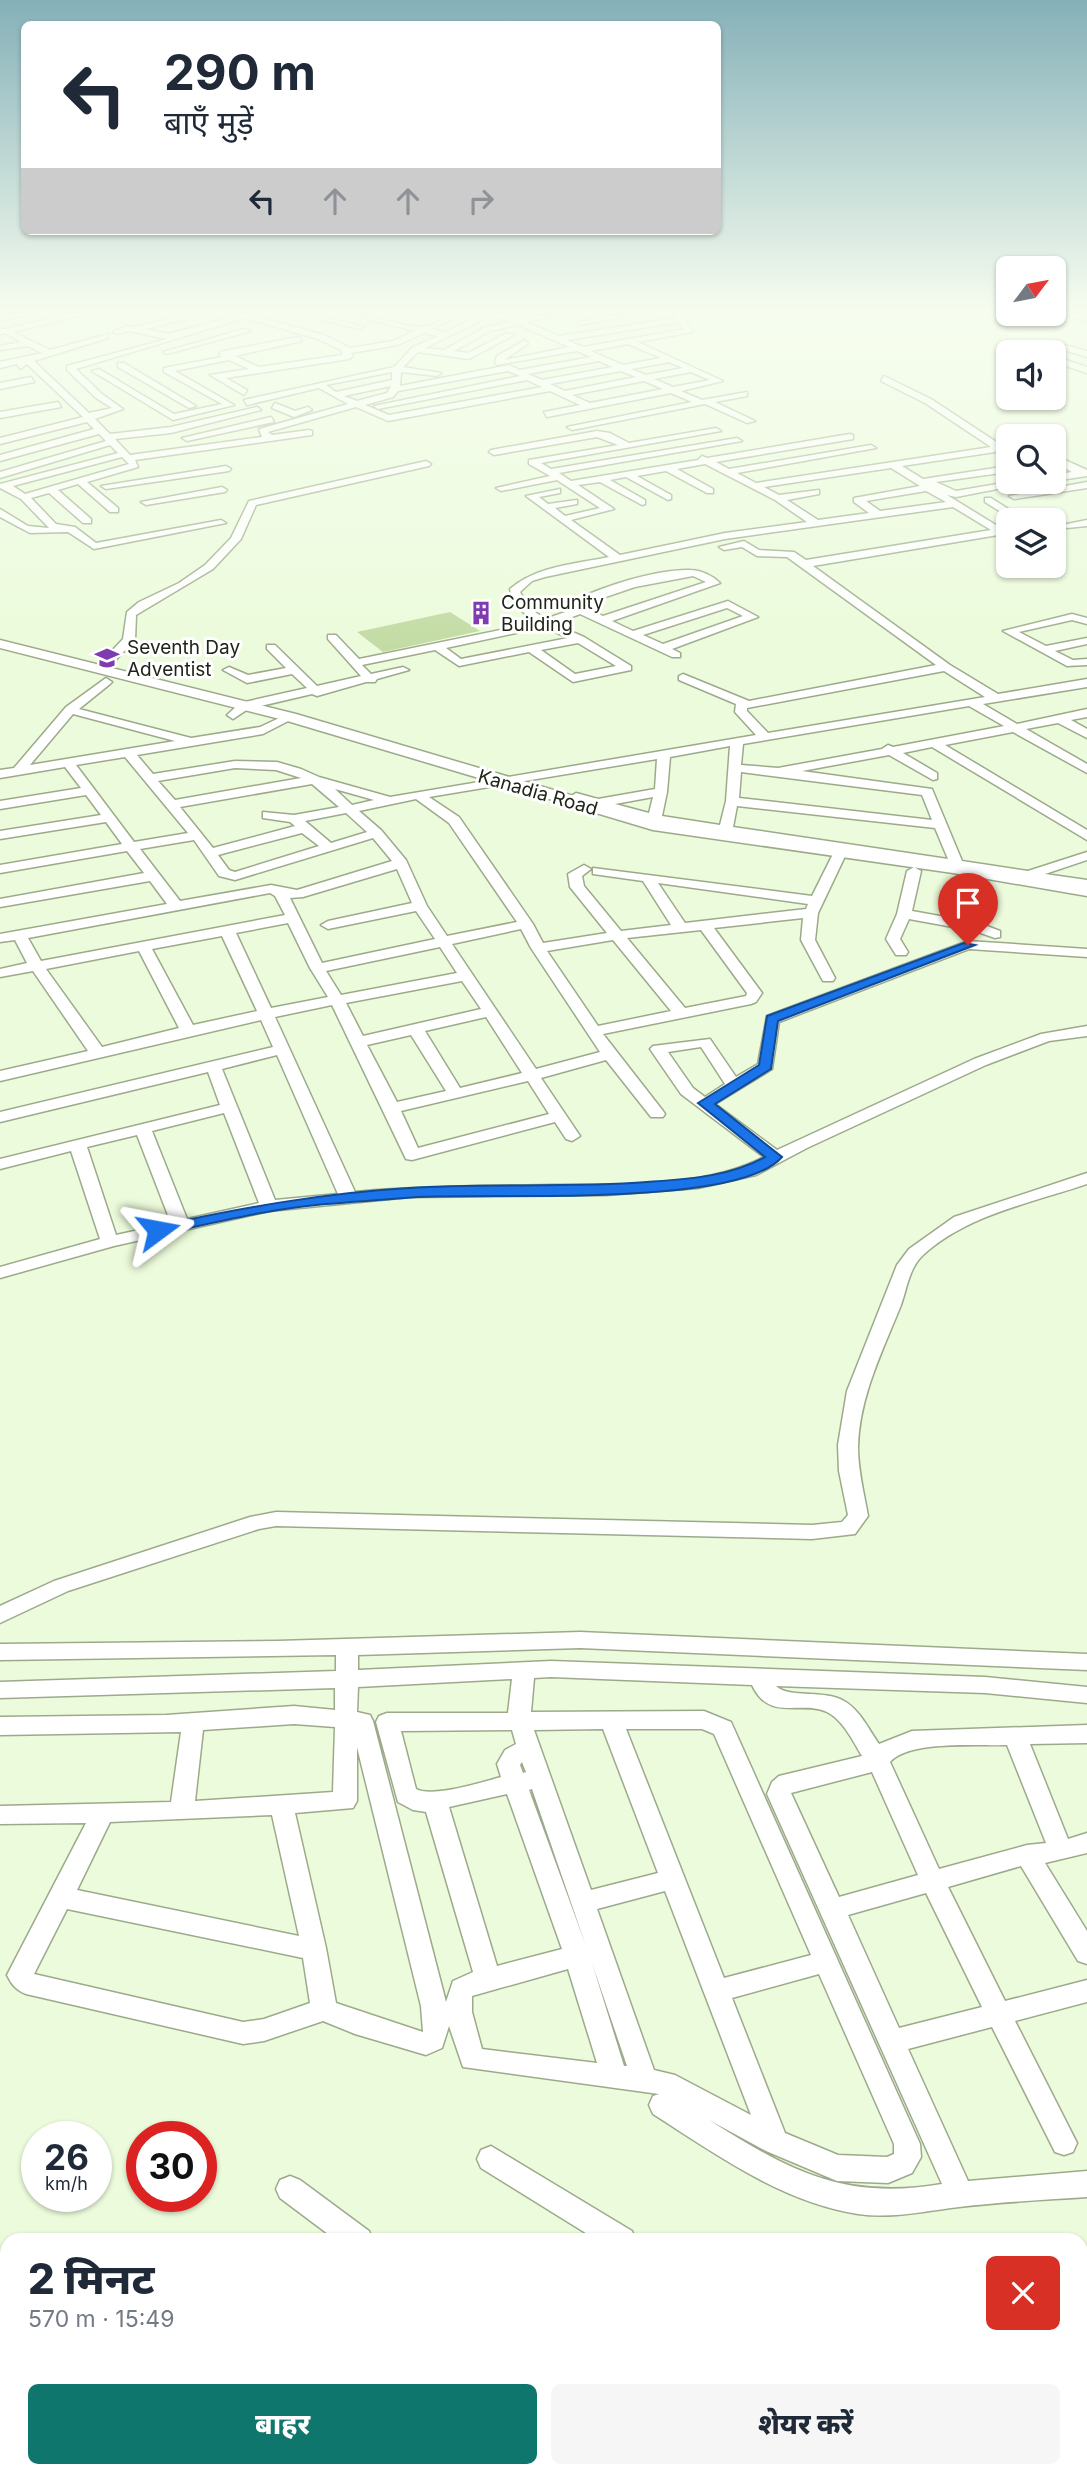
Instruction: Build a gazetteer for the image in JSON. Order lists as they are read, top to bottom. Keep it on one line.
{"streets":{"main road":["Kanadia Road"]},"places":{"building":["Community Building"],"school or university":["Seventh Day Adventist"]},"north":"top right","page":{"turn":["290 m","बाएँ मुड़ें"],"speed":"26 km/h","limit":"30","heading":["2 मिनट","570 m · 15:49"],"buttons":["बाहर","शेयर करें"]}}
